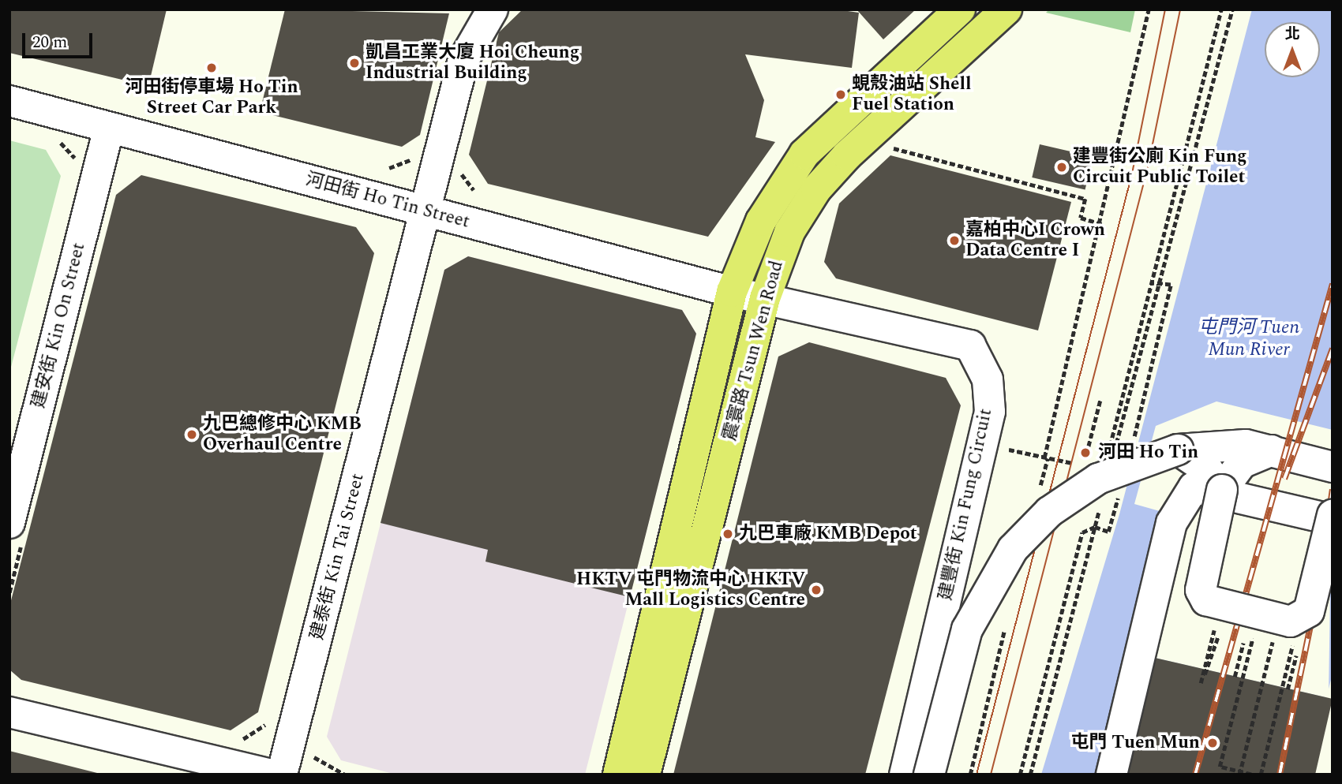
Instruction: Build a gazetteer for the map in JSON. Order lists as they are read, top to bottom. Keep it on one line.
{"streets":{"main road":["震寰路 Tsun Wen Road"],"street":["河田街 Ho Tin Street","建安街 Kin On Street","建豐街 Kin Fung Circuit","建泰街 Kin Tai Street"]},"crossings":[["河田街 Ho Tin Street","建安街 Kin On Street"],["河田街 Ho Tin Street","震寰路 Tsun Wen Road"],["河田街 Ho Tin Street","建豐街 Kin Fung Circuit"],["河田街 Ho Tin Street","建泰街 Kin Tai Street"],["震寰路 Tsun Wen Road","建豐街 Kin Fung Circuit"]],"water":["屯門河 Tuen Mun River"],"places":["凱昌工業大廈 Hoi Cheung Industrial Building","河田街停車場 Ho Tin Street Car Park","蜆殼油站 Shell Fuel Station","建豐街公廁 Kin Fung Circuit Public Toilet","嘉柏中心I Crown Data Centre I","九巴總修中心 KMB Overhaul Centre","河田 Ho Tin","九巴車廠 KMB Depot","HKTV 屯門物流中心 HKTV Mall Logistics Centre","屯門 Tuen Mun"],"scale_bar":"20 m","north":"top"}
